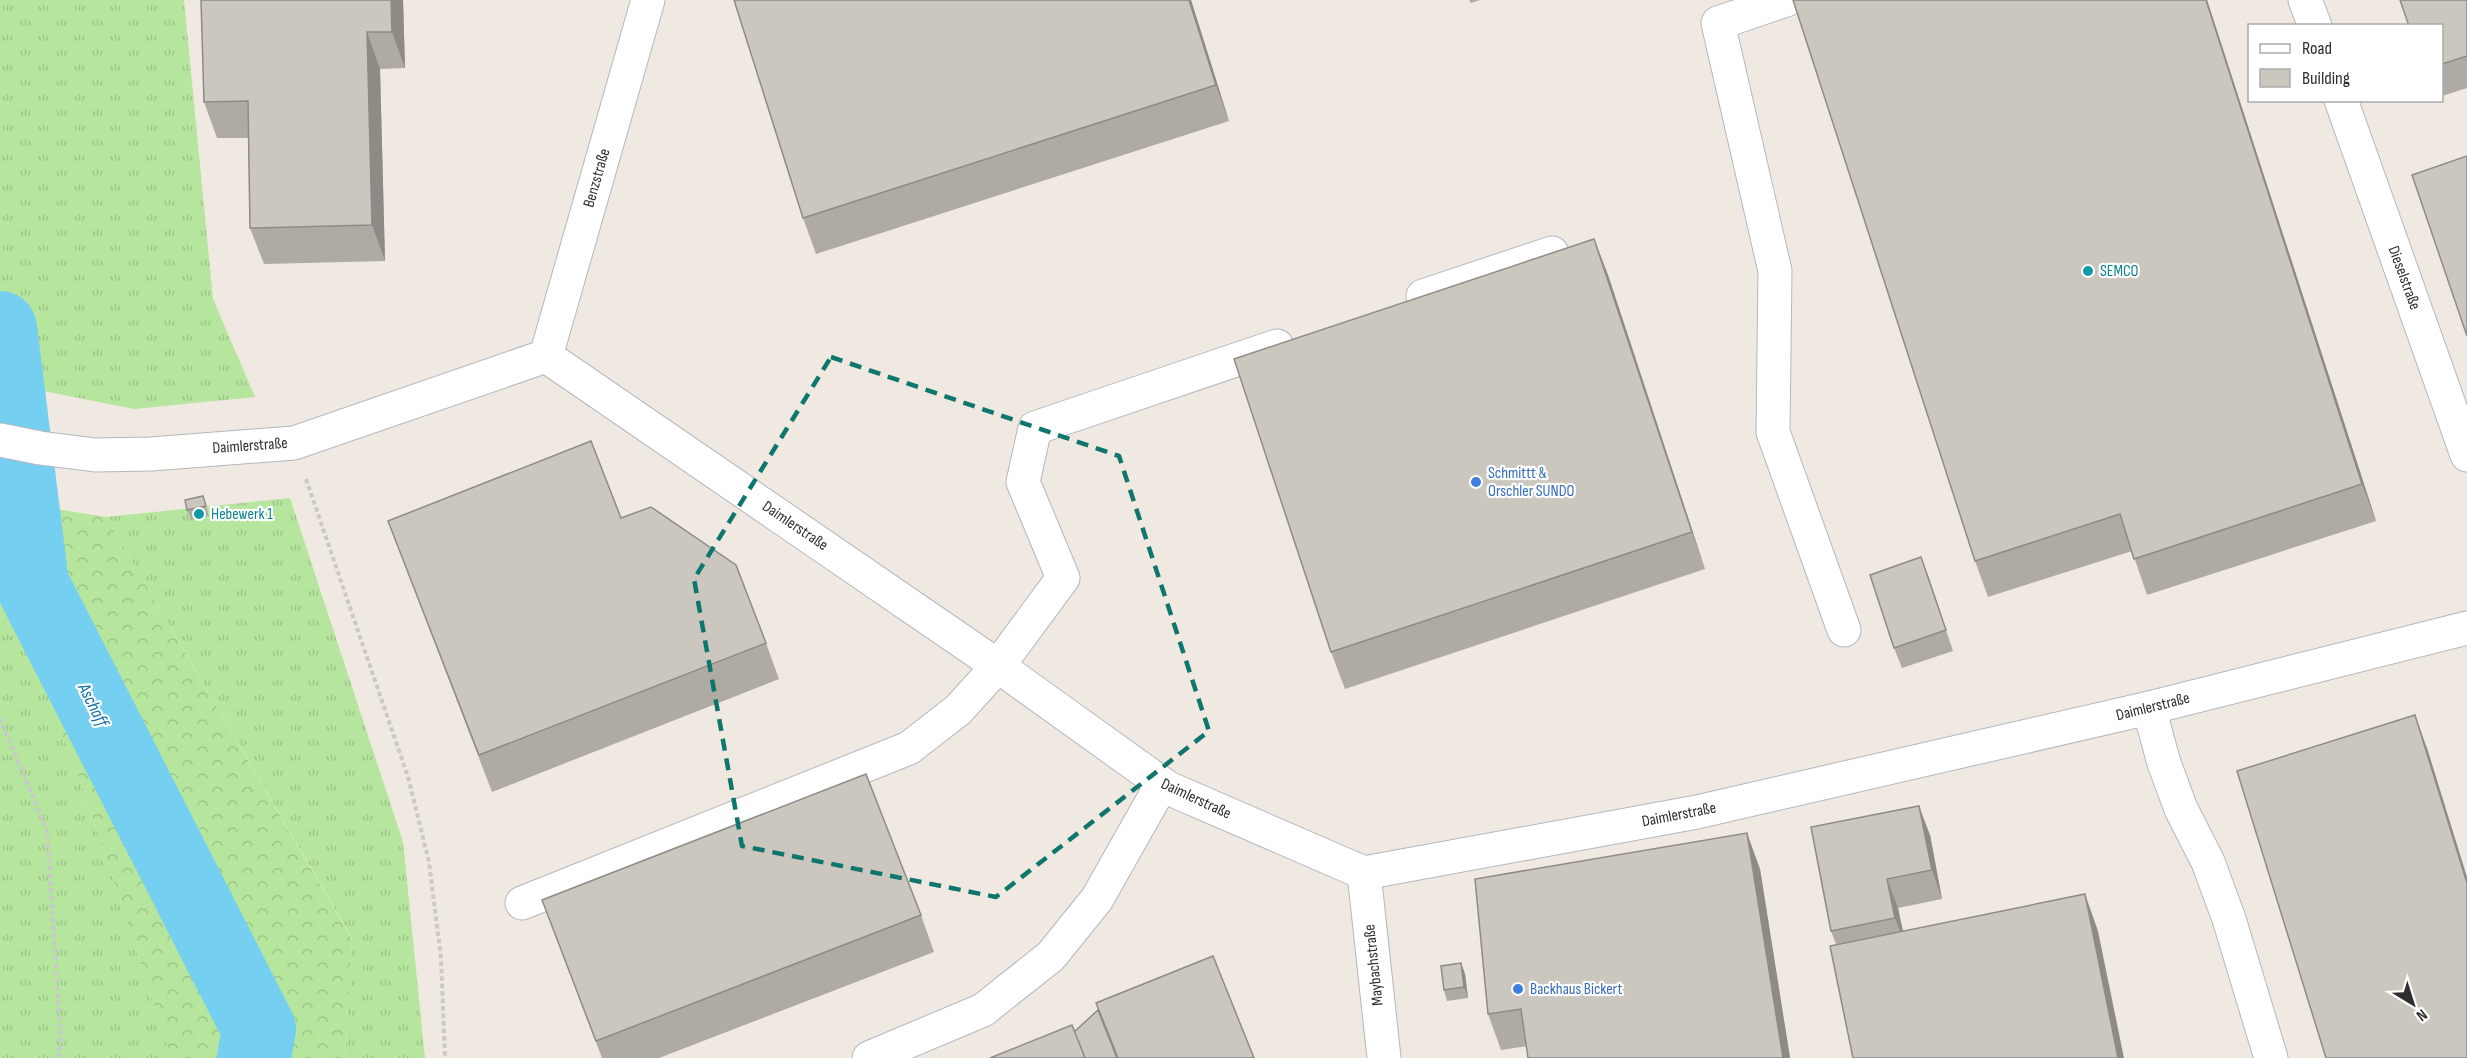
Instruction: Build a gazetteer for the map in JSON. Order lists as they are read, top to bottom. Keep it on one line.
{"streets":{"street":["Benzstraße","Dieselstraße","Daimlerstraße","Maybachstraße"]},"crossings":[["Benzstraße","Daimlerstraße"],["Daimlerstraße","Maybachstraße"]],"water":["Aschaff"],"places":["SEMCO","Schmittt & Orschler SUNDO","Hebewerk 1","Backhaus Bickert"],"legend":["Road","Building"],"north":"bottom right"}
